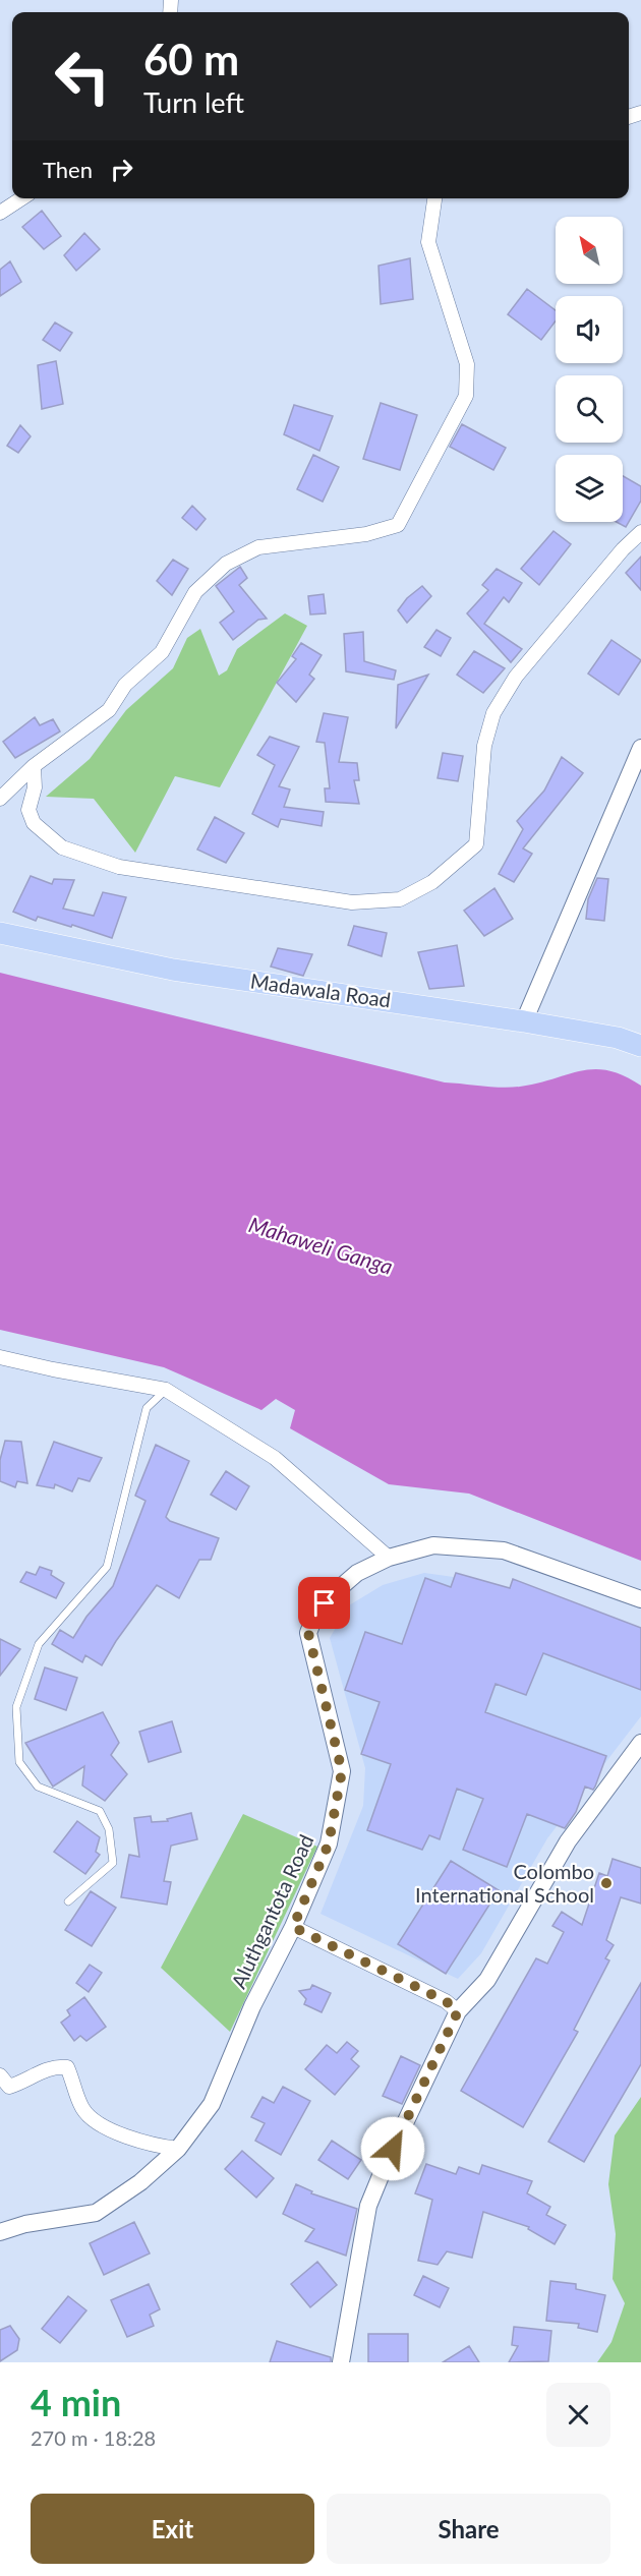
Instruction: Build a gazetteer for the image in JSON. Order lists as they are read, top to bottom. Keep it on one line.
{"streets":{"main road":["Madawala Road"],"street":["Aluthgantota Road"]},"water":["Mahaweli Ganga"],"places":["Colombo International School"],"north":"top left","page":{"turn":["60 m","Turn left"],"then":"Then","heading":["4 min","270 m · 18:28"],"buttons":["Exit","Share"]}}
